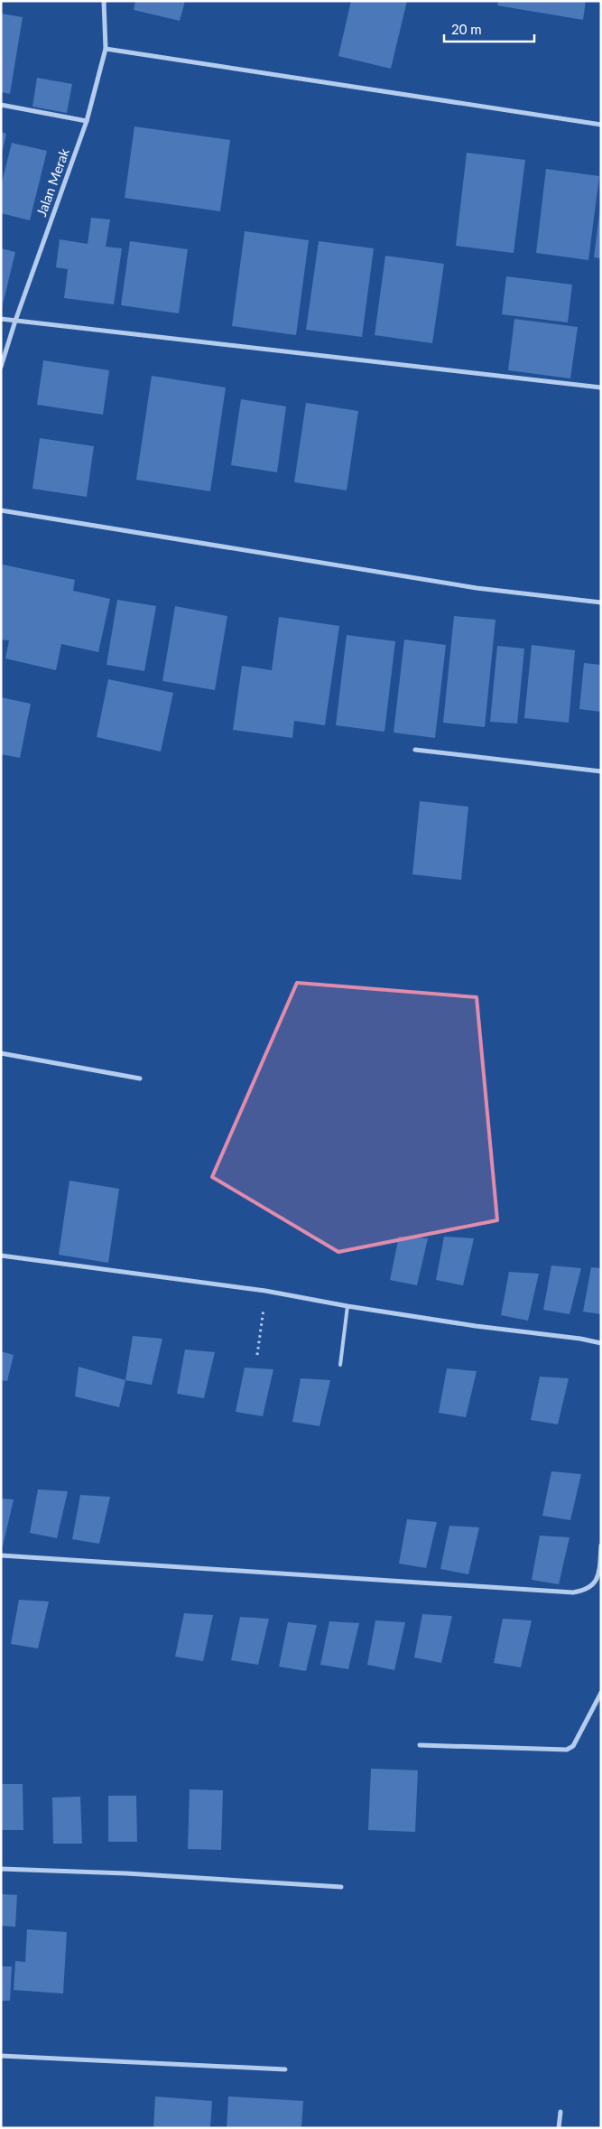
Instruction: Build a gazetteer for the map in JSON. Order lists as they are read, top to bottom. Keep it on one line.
{"streets":{"street":["Jalan Merak"]},"scale_bar":"20 m"}
